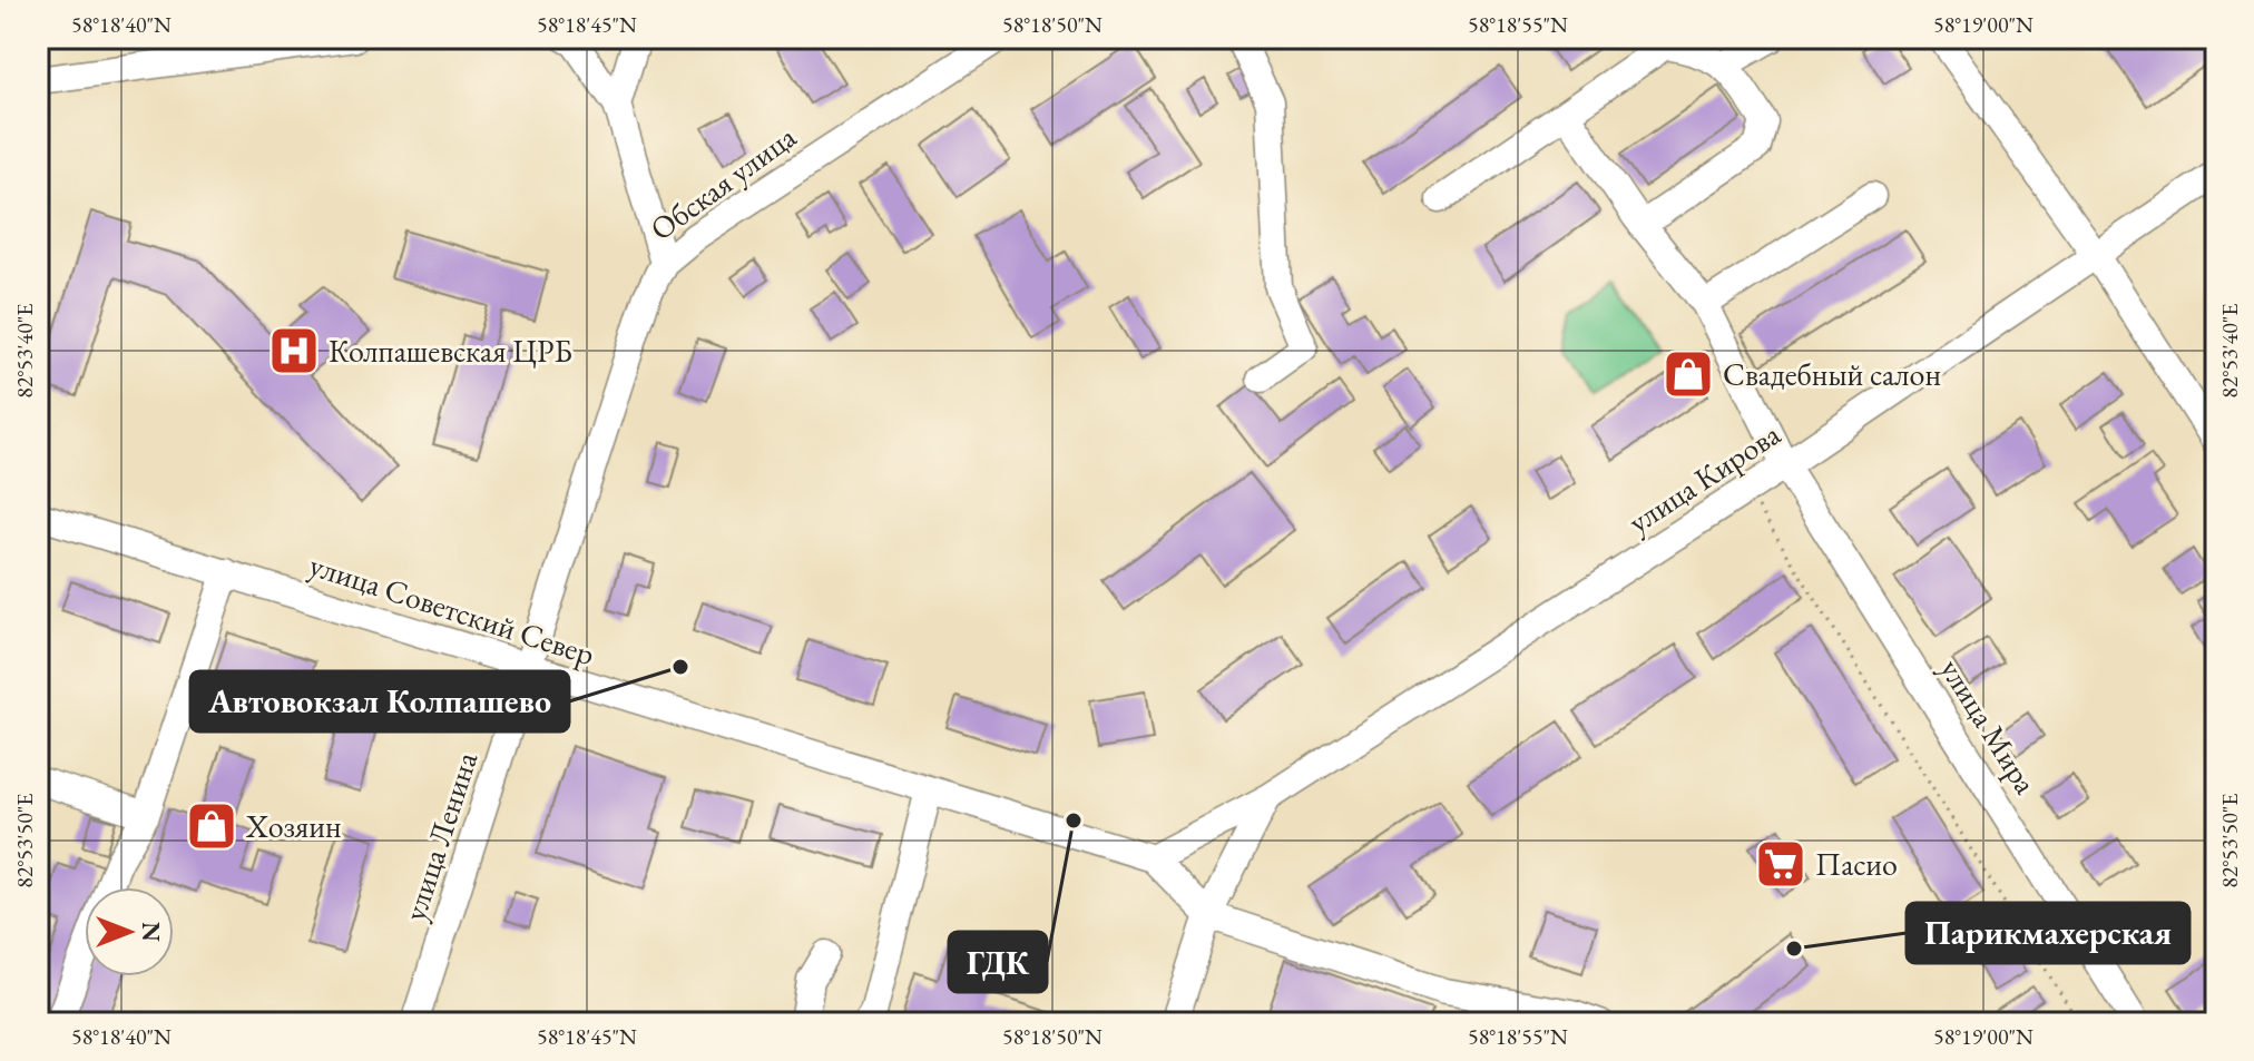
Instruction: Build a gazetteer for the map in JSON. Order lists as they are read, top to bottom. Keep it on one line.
{"streets":{"street":["Обская улица","улица Кирова","улица Советский Север","улица Мира","улица Ленина"]},"crossings":[["Обская улица","улица Советский Север"],["Обская улица","улица Ленина"],["улица Кирова","улица Советский Север"],["улица Кирова","улица Мира"],["улица Советский Север","улица Ленина"]],"places":{"hospital":["Колпашевская ЦРБ"],"shop":["Свадебный салон","Хозяин"],"other":["Автовокзал Колпашево","ГДК","Парикмахерская"],"supermarket":["Пасио"]},"north":"right","coordinates":["58°18'40\"N","58°18'45\"N","58°18'50\"N","58°18'55\"N","58°19'00\"N","82°53'40\"E","82°53'50\"E"]}
